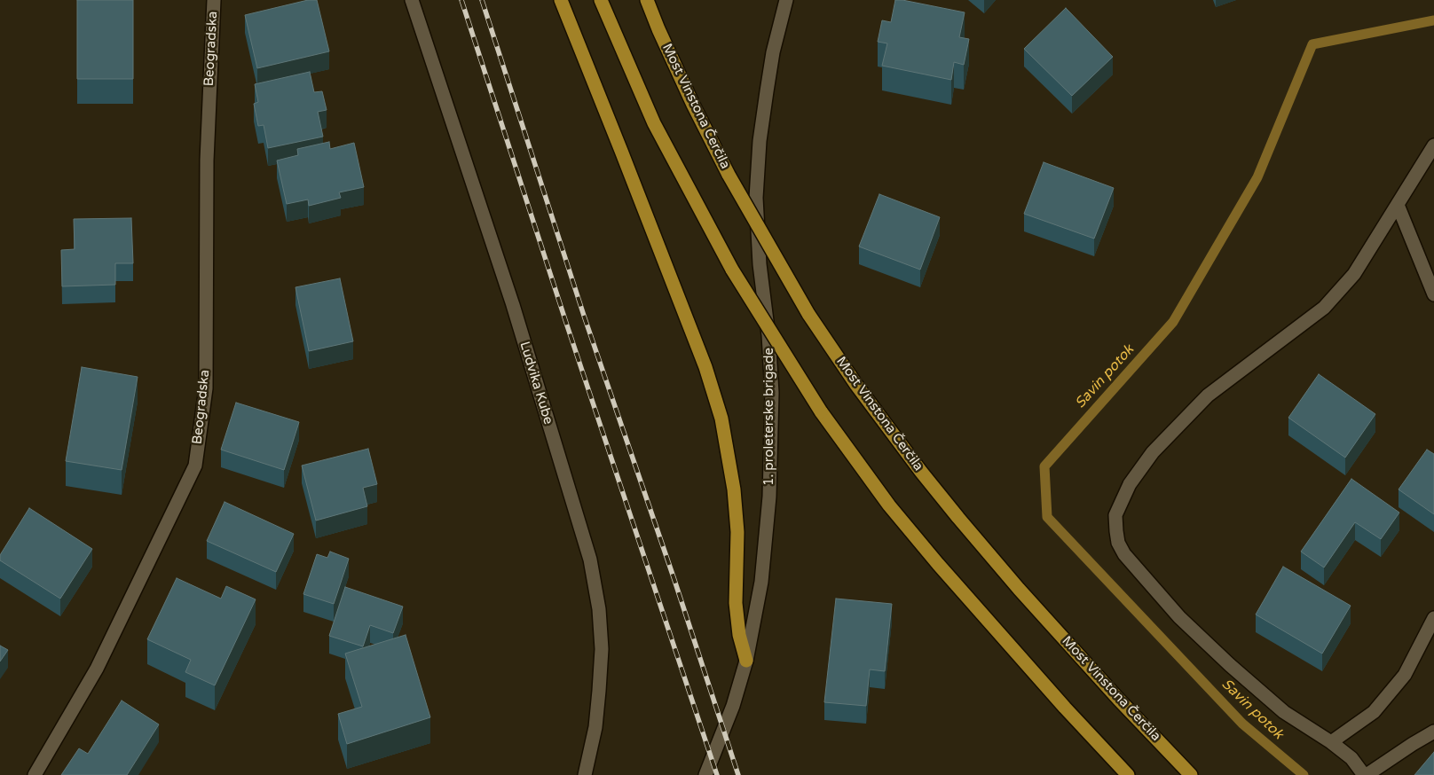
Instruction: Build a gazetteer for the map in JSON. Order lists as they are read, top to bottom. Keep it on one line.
{"streets":{"main road":["Most Vinstona Čerčila"],"street":["Beogradska","Ludvika Kube","1. proleterske brigade"]},"water":["Savin potok"]}
